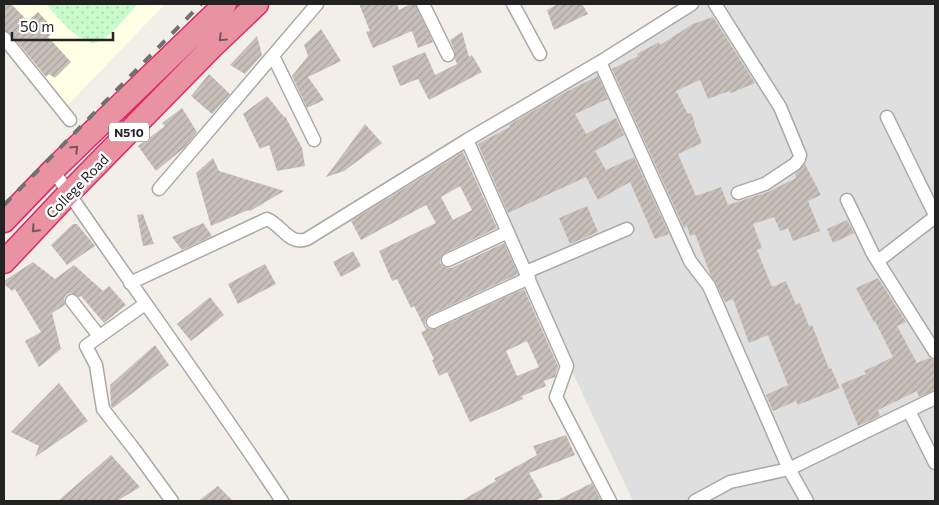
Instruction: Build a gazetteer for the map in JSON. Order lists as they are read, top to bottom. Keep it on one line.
{"streets":{"highway":["N510","College Road"]},"scale_bar":"50 m"}
